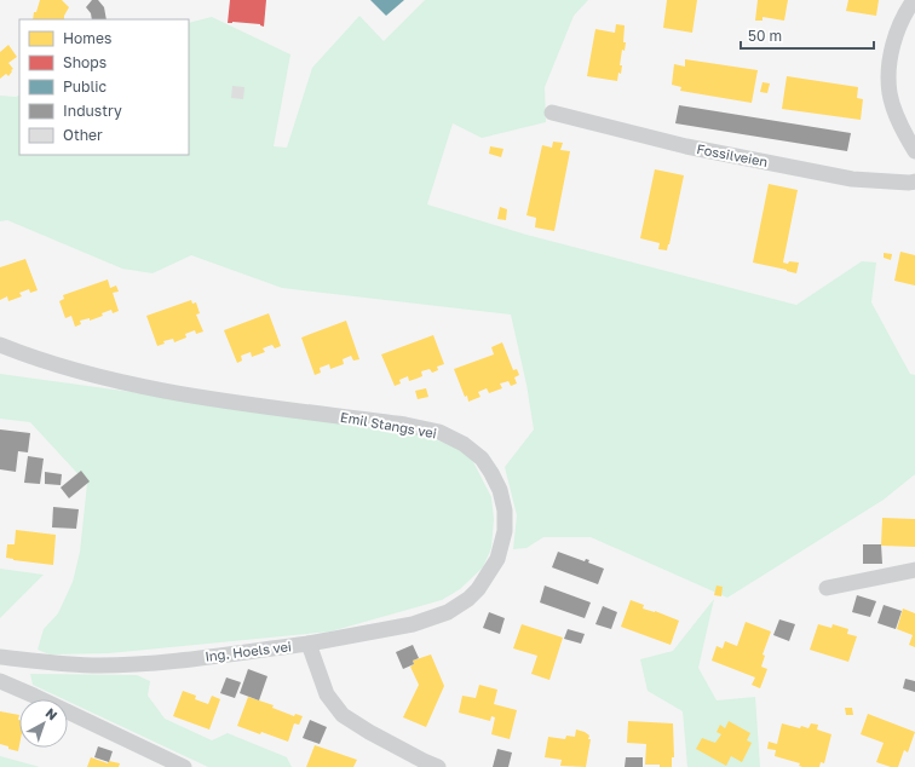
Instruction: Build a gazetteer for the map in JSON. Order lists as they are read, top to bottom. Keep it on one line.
{"streets":{"street":["Fossilveien","Emil Stangs vei","Ing. Hoels vei"]},"crossings":[["Emil Stangs vei","Ing. Hoels vei"]],"legend":["Homes","Shops","Public","Industry","Other"],"scale_bar":"50 m","north":"top right"}
